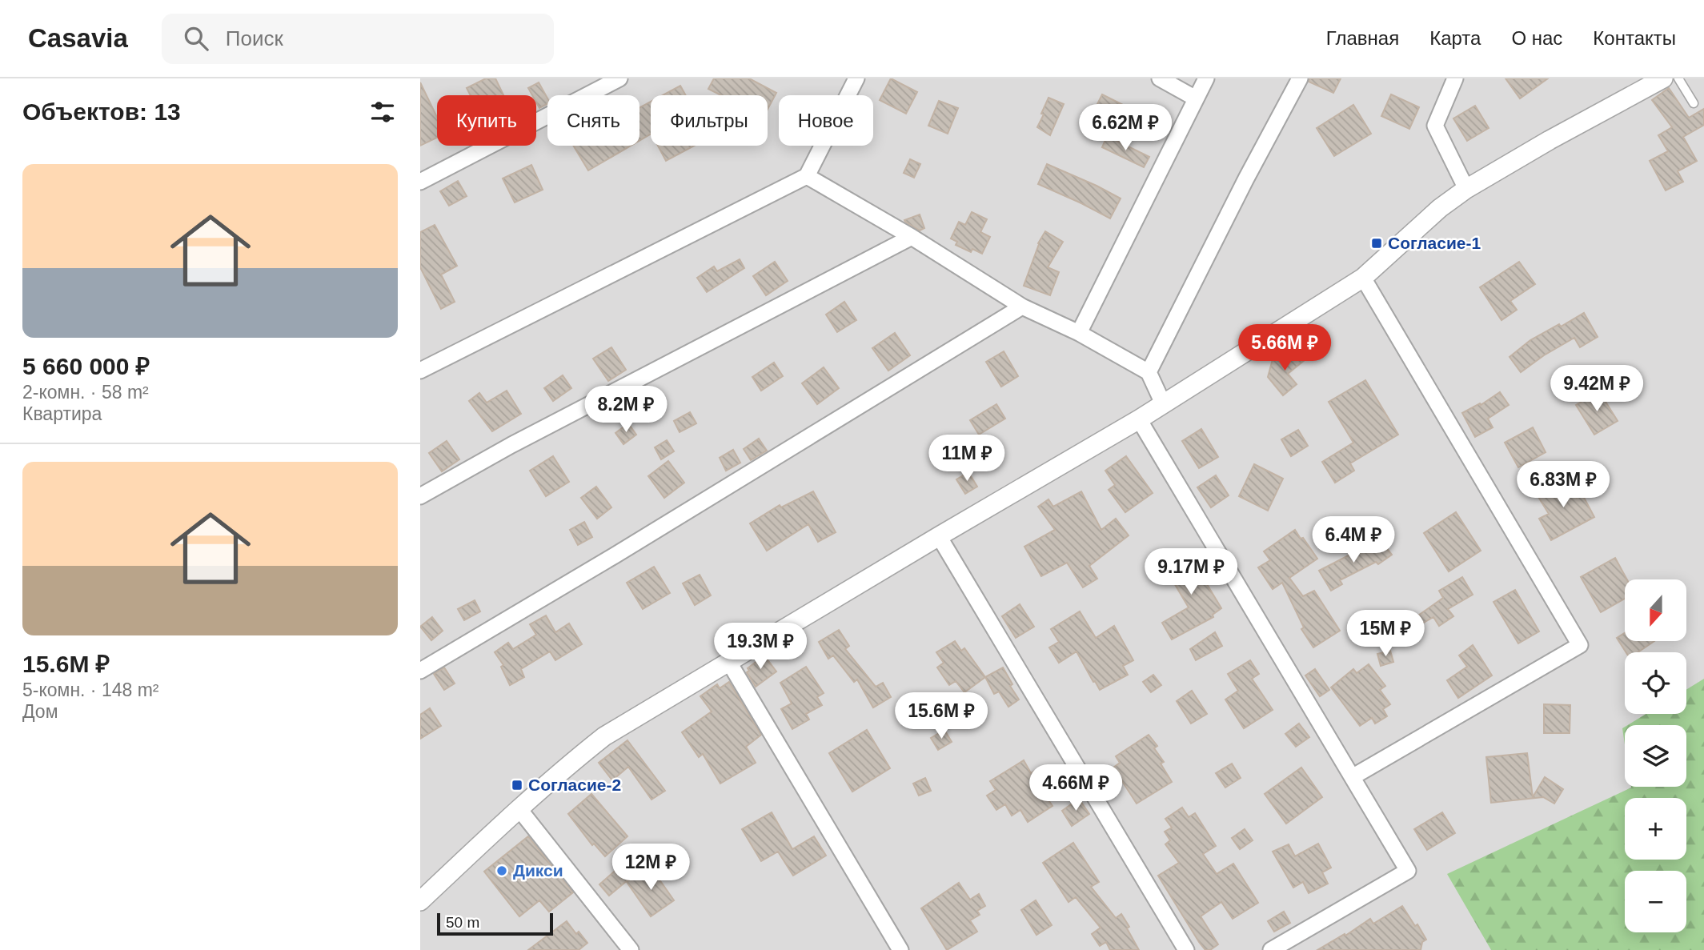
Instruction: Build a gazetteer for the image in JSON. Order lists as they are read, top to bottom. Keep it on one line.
{"places":{"transit":["Согласие-1","Согласие-2"],"other":["Дикси"]},"scale_bar":"50 m","north":"bottom","page":{"header":"Casavia","search":"Поиск","nav":["Главная","Карта","О нас","Контакты"],"heading":"Объектов: 13","chip":["Купить","Снять","Фильтры","Новое"],"price":["6.62M ₽","5.66M ₽","9.42M ₽","8.2M ₽","11M ₽","6.83M ₽","6.4M ₽","9.17M ₽","15M ₽","19.3M ₽","15.6M ₽","4.66M ₽","12M ₽"],"list":[{"name":"5 660 000 ₽","note":"2-комн. · 58 m² · Квартира"},{"name":"15.6M ₽","note":"5-комн. · 148 m² · Дом"}],"map_buttons":["+","−"],"scale":"50 m"}}
